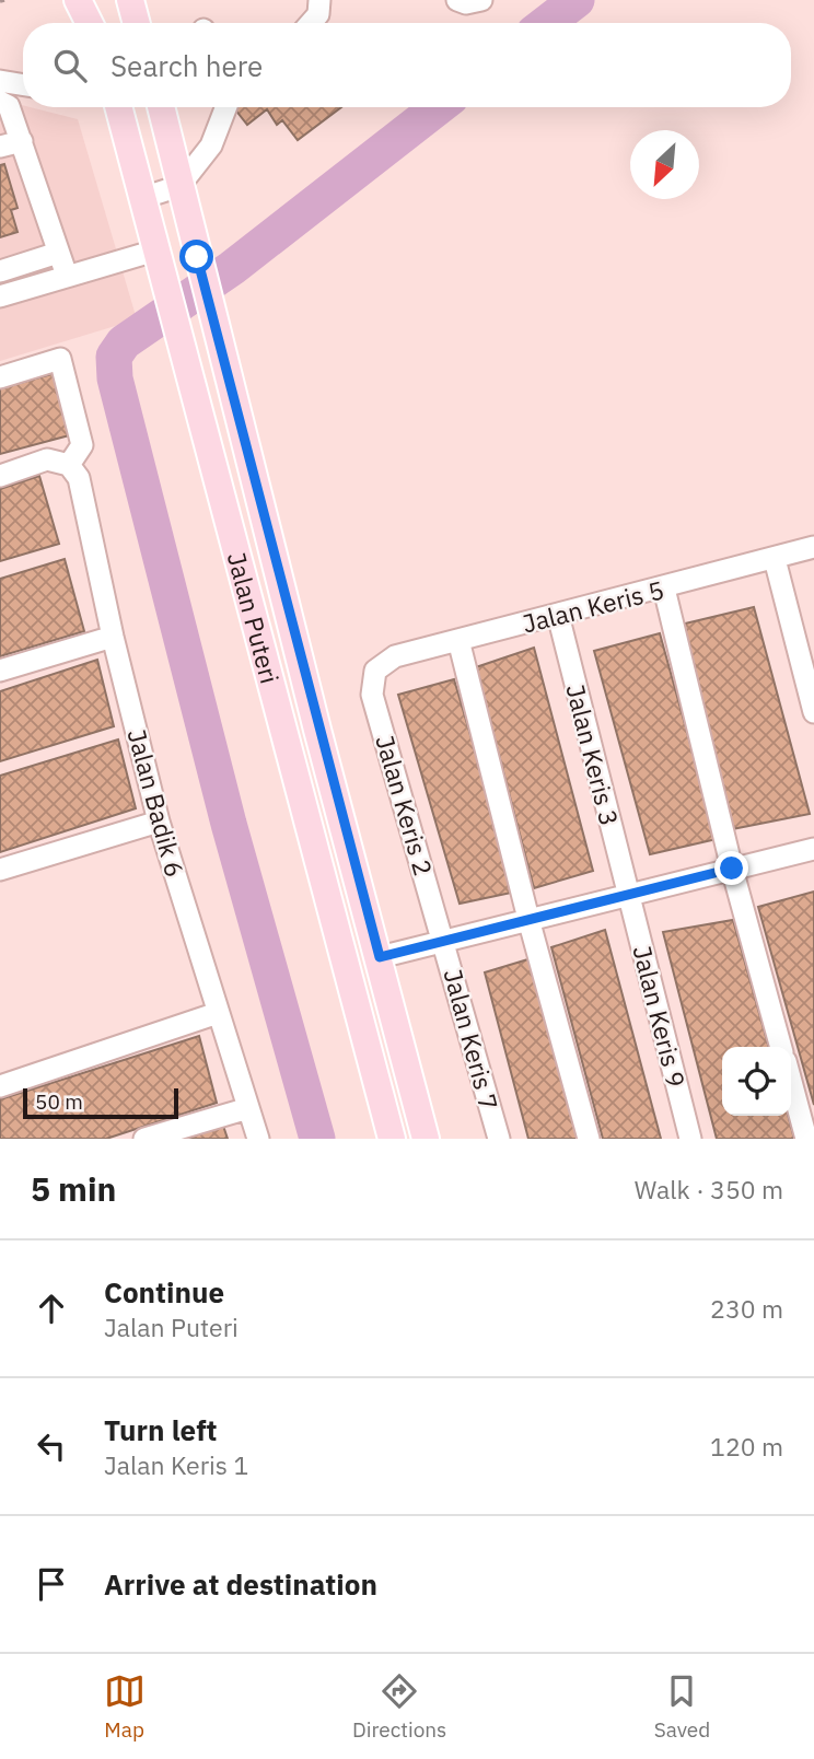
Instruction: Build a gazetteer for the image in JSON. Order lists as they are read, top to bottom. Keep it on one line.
{"streets":{"main road":["Jalan Puteri"],"street":["Jalan Keris 5","Jalan Keris 3","Jalan Badik 6","Jalan Keris 2","Jalan Keris 9","Jalan Keris 7"]},"crossings":[["Jalan Keris 5","Jalan Keris 3"],["Jalan Keris 5","Jalan Keris 2"],["Jalan Keris 3","Jalan Keris 9"],["Jalan Keris 2","Jalan Keris 7"]],"scale_bar":"50 m","north":"bottom left","page":{"search":"Search here","scale":"50 m","heading":["5 min","Walk · 350 m"],"list":[["Continue","Jalan Puteri","230 m"],["Turn left","Jalan Keris 1","120 m"],"Arrive at destination"],"nav":["Map","Directions","Saved"]}}
